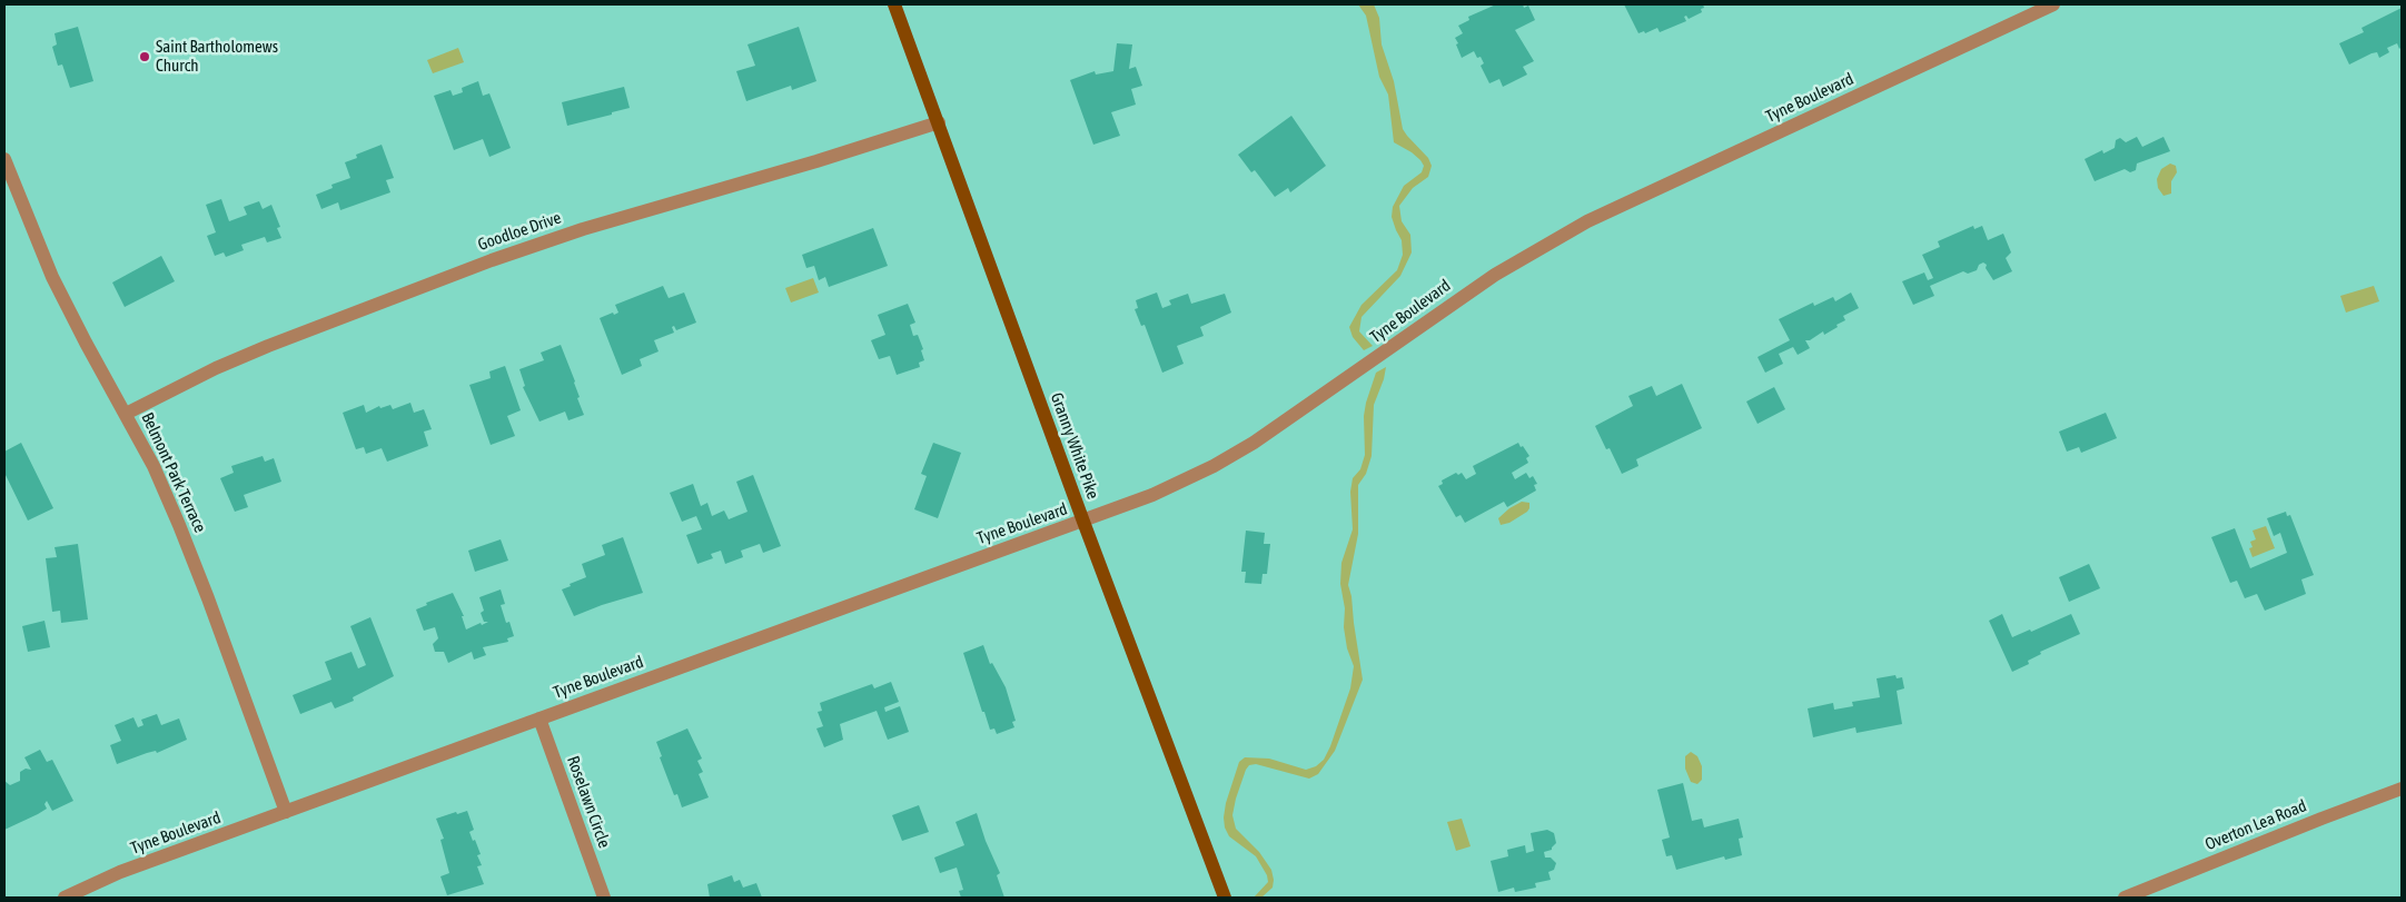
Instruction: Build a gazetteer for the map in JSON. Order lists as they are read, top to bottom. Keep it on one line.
{"streets":{"main road":["Granny White Pike"],"street":["Tyne Boulevard","Goodloe Drive","Belmont Park Terrace","Roselawn Circle","Overton Lea Road"]},"crossings":[["Tyne Boulevard","Granny White Pike"],["Tyne Boulevard","Belmont Park Terrace"],["Tyne Boulevard","Roselawn Circle"],["Goodloe Drive","Granny White Pike"],["Goodloe Drive","Belmont Park Terrace"]],"places":["Saint Bartholomews Church"]}
